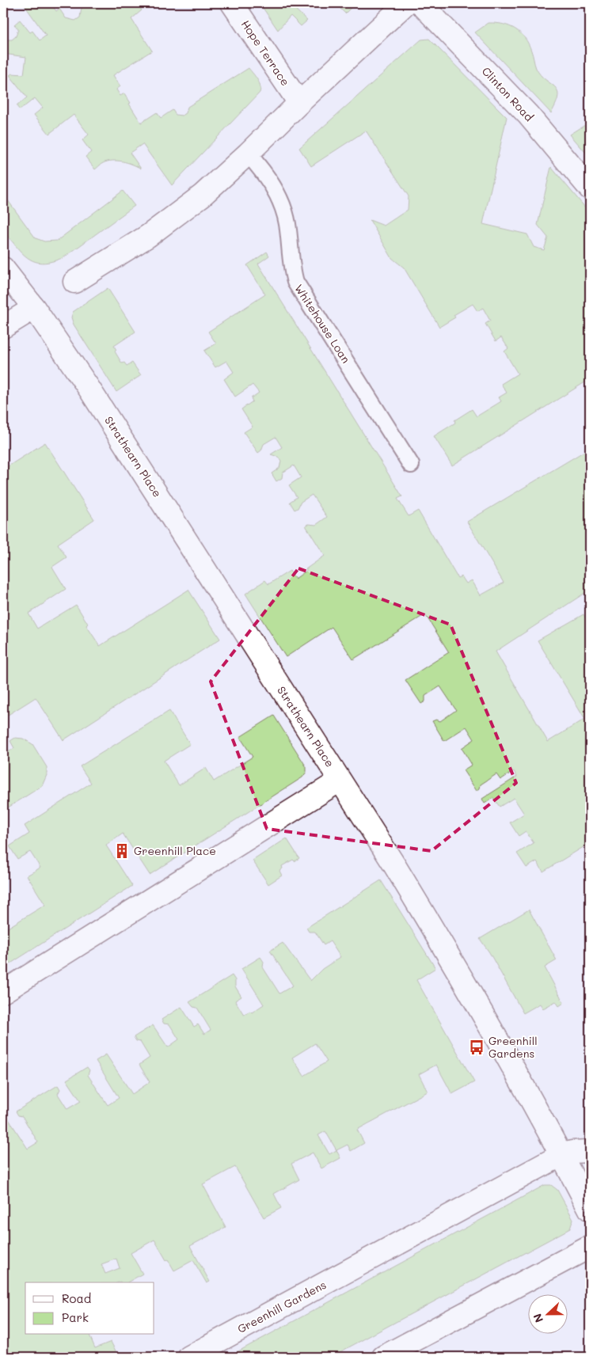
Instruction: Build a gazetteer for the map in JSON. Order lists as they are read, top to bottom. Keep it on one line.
{"streets":{"street":["Hope Terrace","Clinton Road","Strathearn Place","Greenhill Gardens"],"lane":["Whitehouse Loan"]},"crossings":[["Strathearn Place","Greenhill Gardens"]],"places":{"building":["Greenhill Place"],"bus stop":["Greenhill Gardens"]},"legend":["Road","Park"],"north":"left"}
